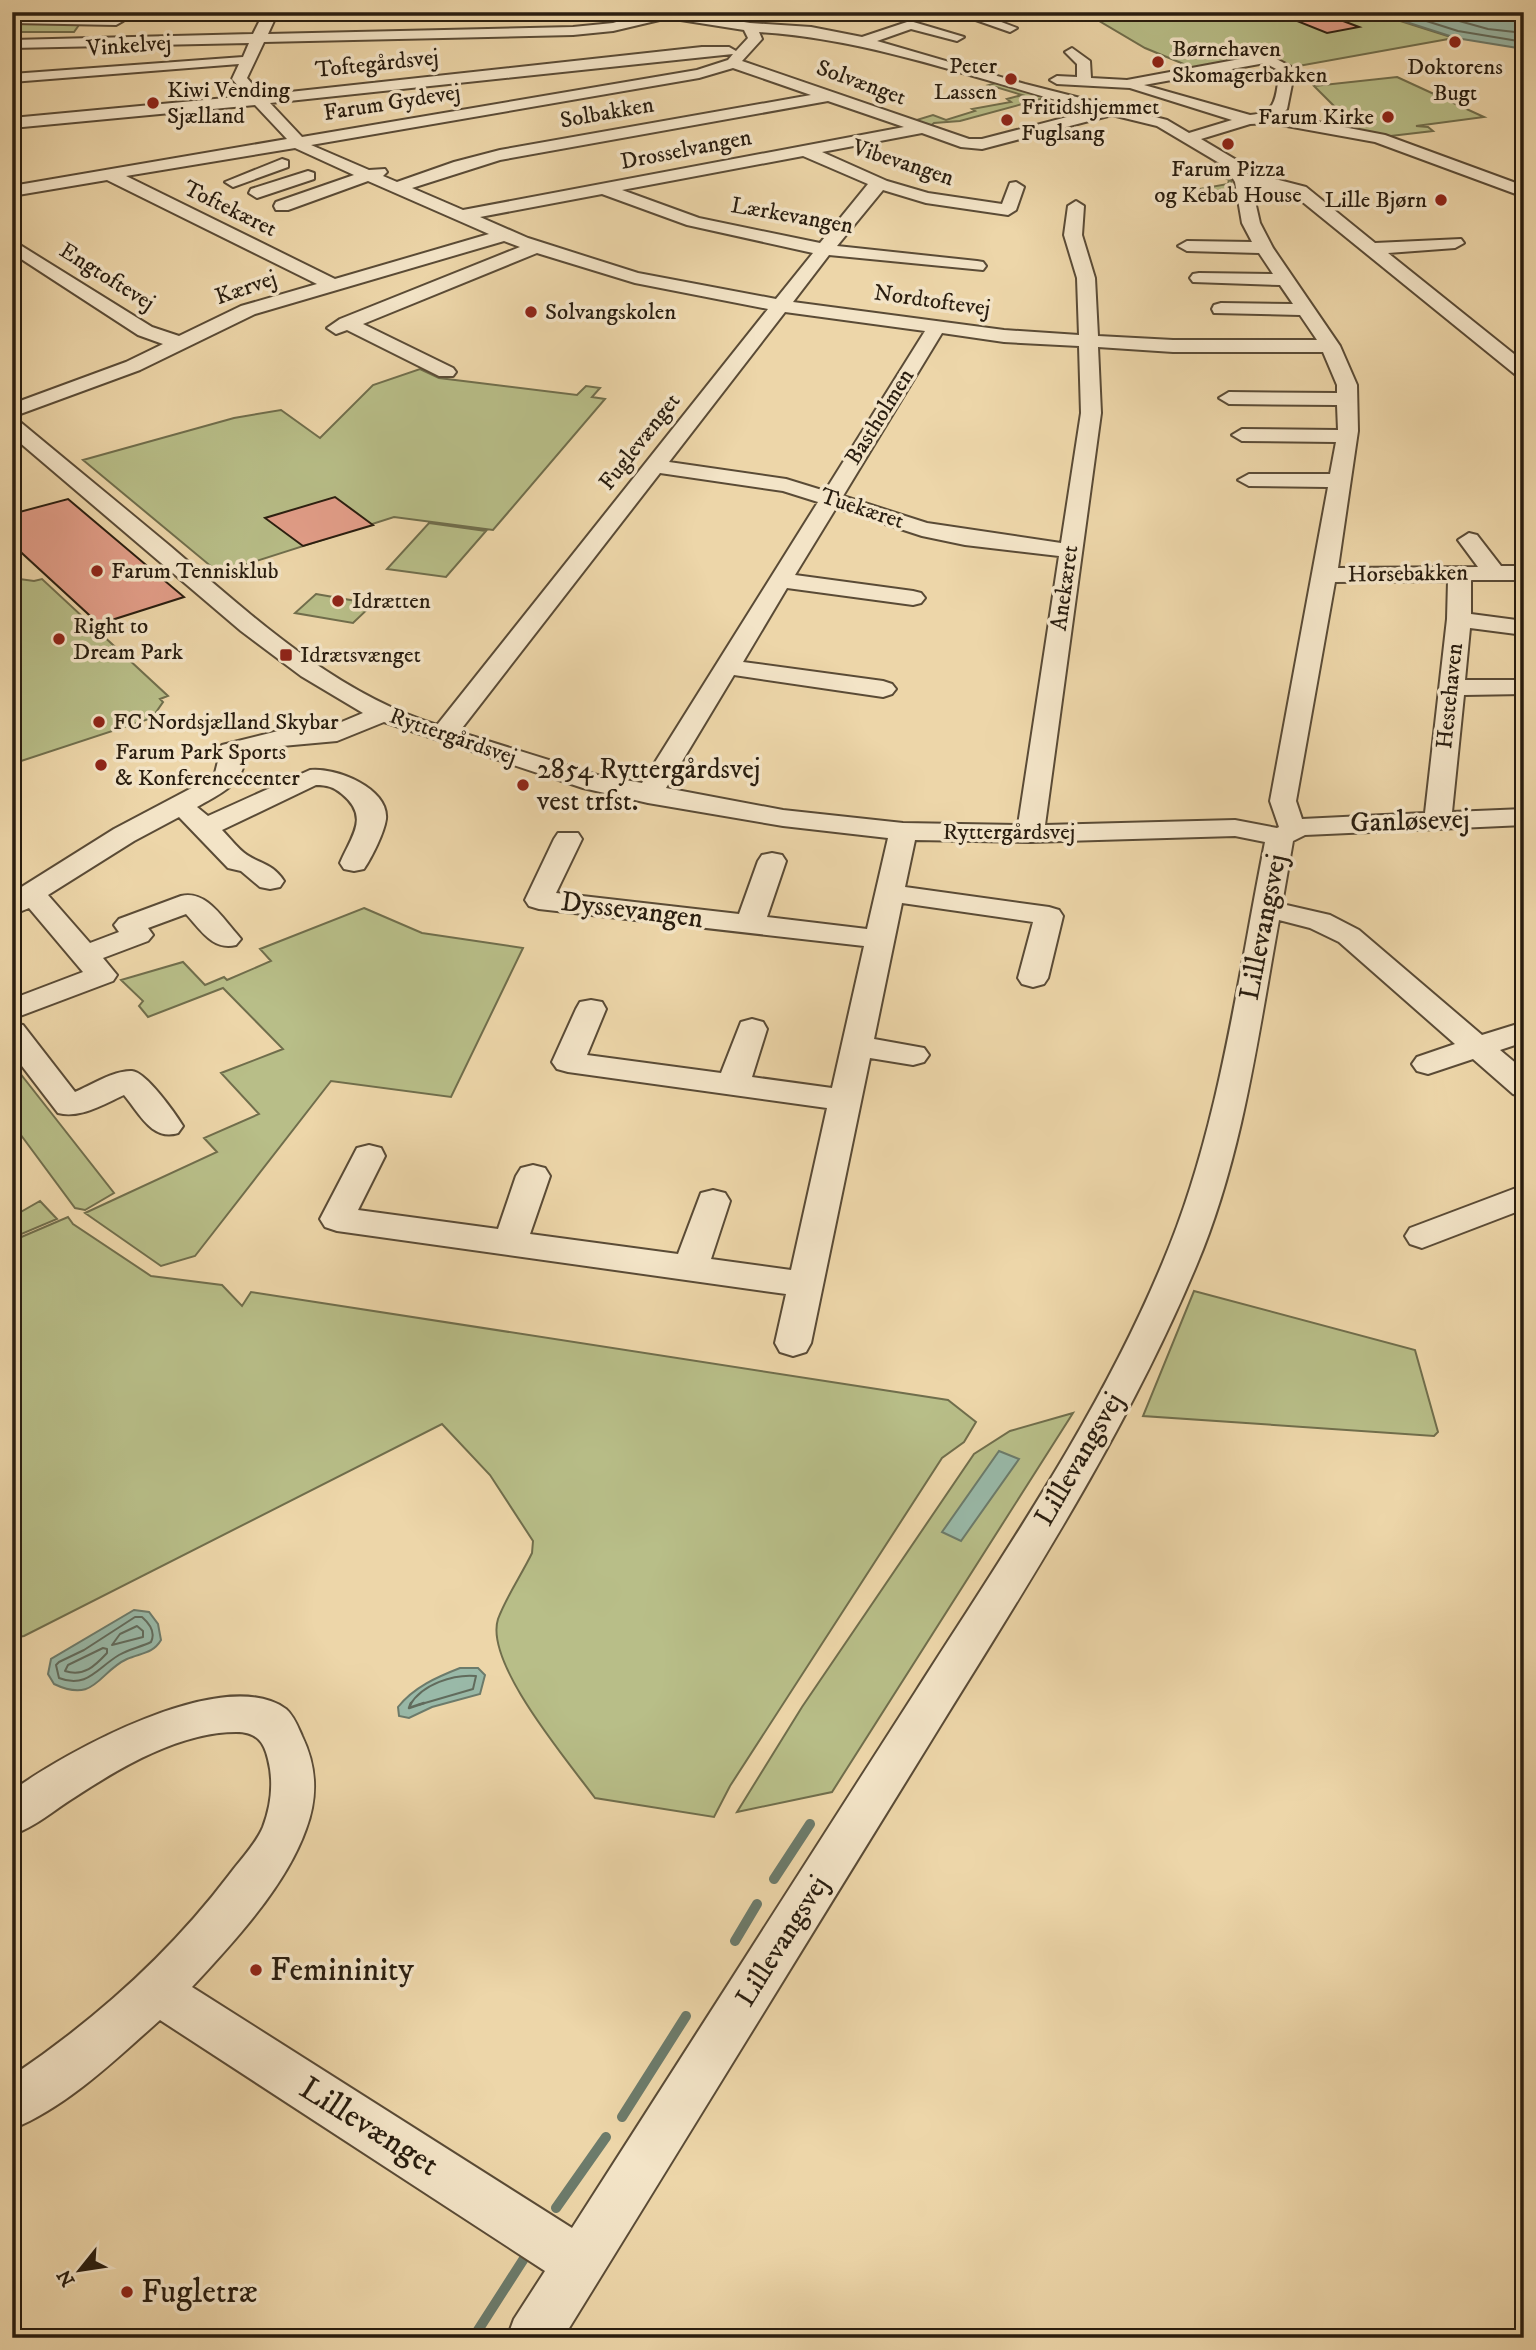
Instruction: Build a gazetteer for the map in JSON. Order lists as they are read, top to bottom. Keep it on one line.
{"streets":{"street":["Vinkelvej","Toftegårdsvej","Solvænget","Farum Gydevej","Solbakken","Drosselvangen","Vibevangen","Toftekæret","Lærkevangen","Engtoftevej","Kærvej","Nordtoftevej","Bastholmen","Fuglevænget","Tuekæret","Horsebakken","Anekæret","Hestehaven","Ryttergårdsvej","Ganløsevej","Dyssevangen","Lillevangsvej","Lillevænget"]},"crossings":[["Vinkelvej","Nordtoftevej"],["Toftegårdsvej","Farum Gydevej"],["Toftegårdsvej","Nordtoftevej"],["Solvænget","Farum Gydevej"],["Solvænget","Solbakken"],["Solvænget","Drosselvangen"],["Farum Gydevej","Toftekæret"],["Farum Gydevej","Nordtoftevej"],["Solbakken","Nordtoftevej"],["Drosselvangen","Vibevangen"],["Drosselvangen","Lærkevangen"],["Drosselvangen","Nordtoftevej"],["Vibevangen","Fuglevænget"],["Toftekæret","Kærvej"],["Lærkevangen","Fuglevænget"],["Engtoftevej","Kærvej"],["Kærvej","Nordtoftevej"],["Kærvej","Ryttergårdsvej"],["Nordtoftevej","Bastholmen"],["Nordtoftevej","Fuglevænget"],["Nordtoftevej","Anekæret"],["Nordtoftevej","Lillevangsvej"],["Bastholmen","Tuekæret"],["Bastholmen","Ryttergårdsvej"],["Fuglevænget","Tuekæret"],["Fuglevænget","Ryttergårdsvej"],["Tuekæret","Anekæret"],["Horsebakken","Hestehaven"],["Horsebakken","Lillevangsvej"],["Anekæret","Ryttergårdsvej"],["Hestehaven","Ganløsevej"],["Ryttergårdsvej","Ganløsevej"],["Ryttergårdsvej","Lillevangsvej"],["Ganløsevej","Lillevangsvej"],["Lillevangsvej","Lillevænget"]],"places":{"other":["Doktorens Bugt","Børnehaven Skomagerbakken","Peter Lassen","Kiwi Vending Sjælland","Farum Kirke","Fritidshjemmet Fuglsang","Farum Pizza og Kebab House","Lille Bjørn","Solvangskolen","Farum Tennisklub","Idrætten","Right to Dream Park","FC Nordsjælland Skybar","Farum Park Sports & Konferencecenter","2854 Ryttergårdsvej vest trfst.","Femininity","Fugletræ"],"transit":["Idrætsvænget"]},"north":"bottom left"}
